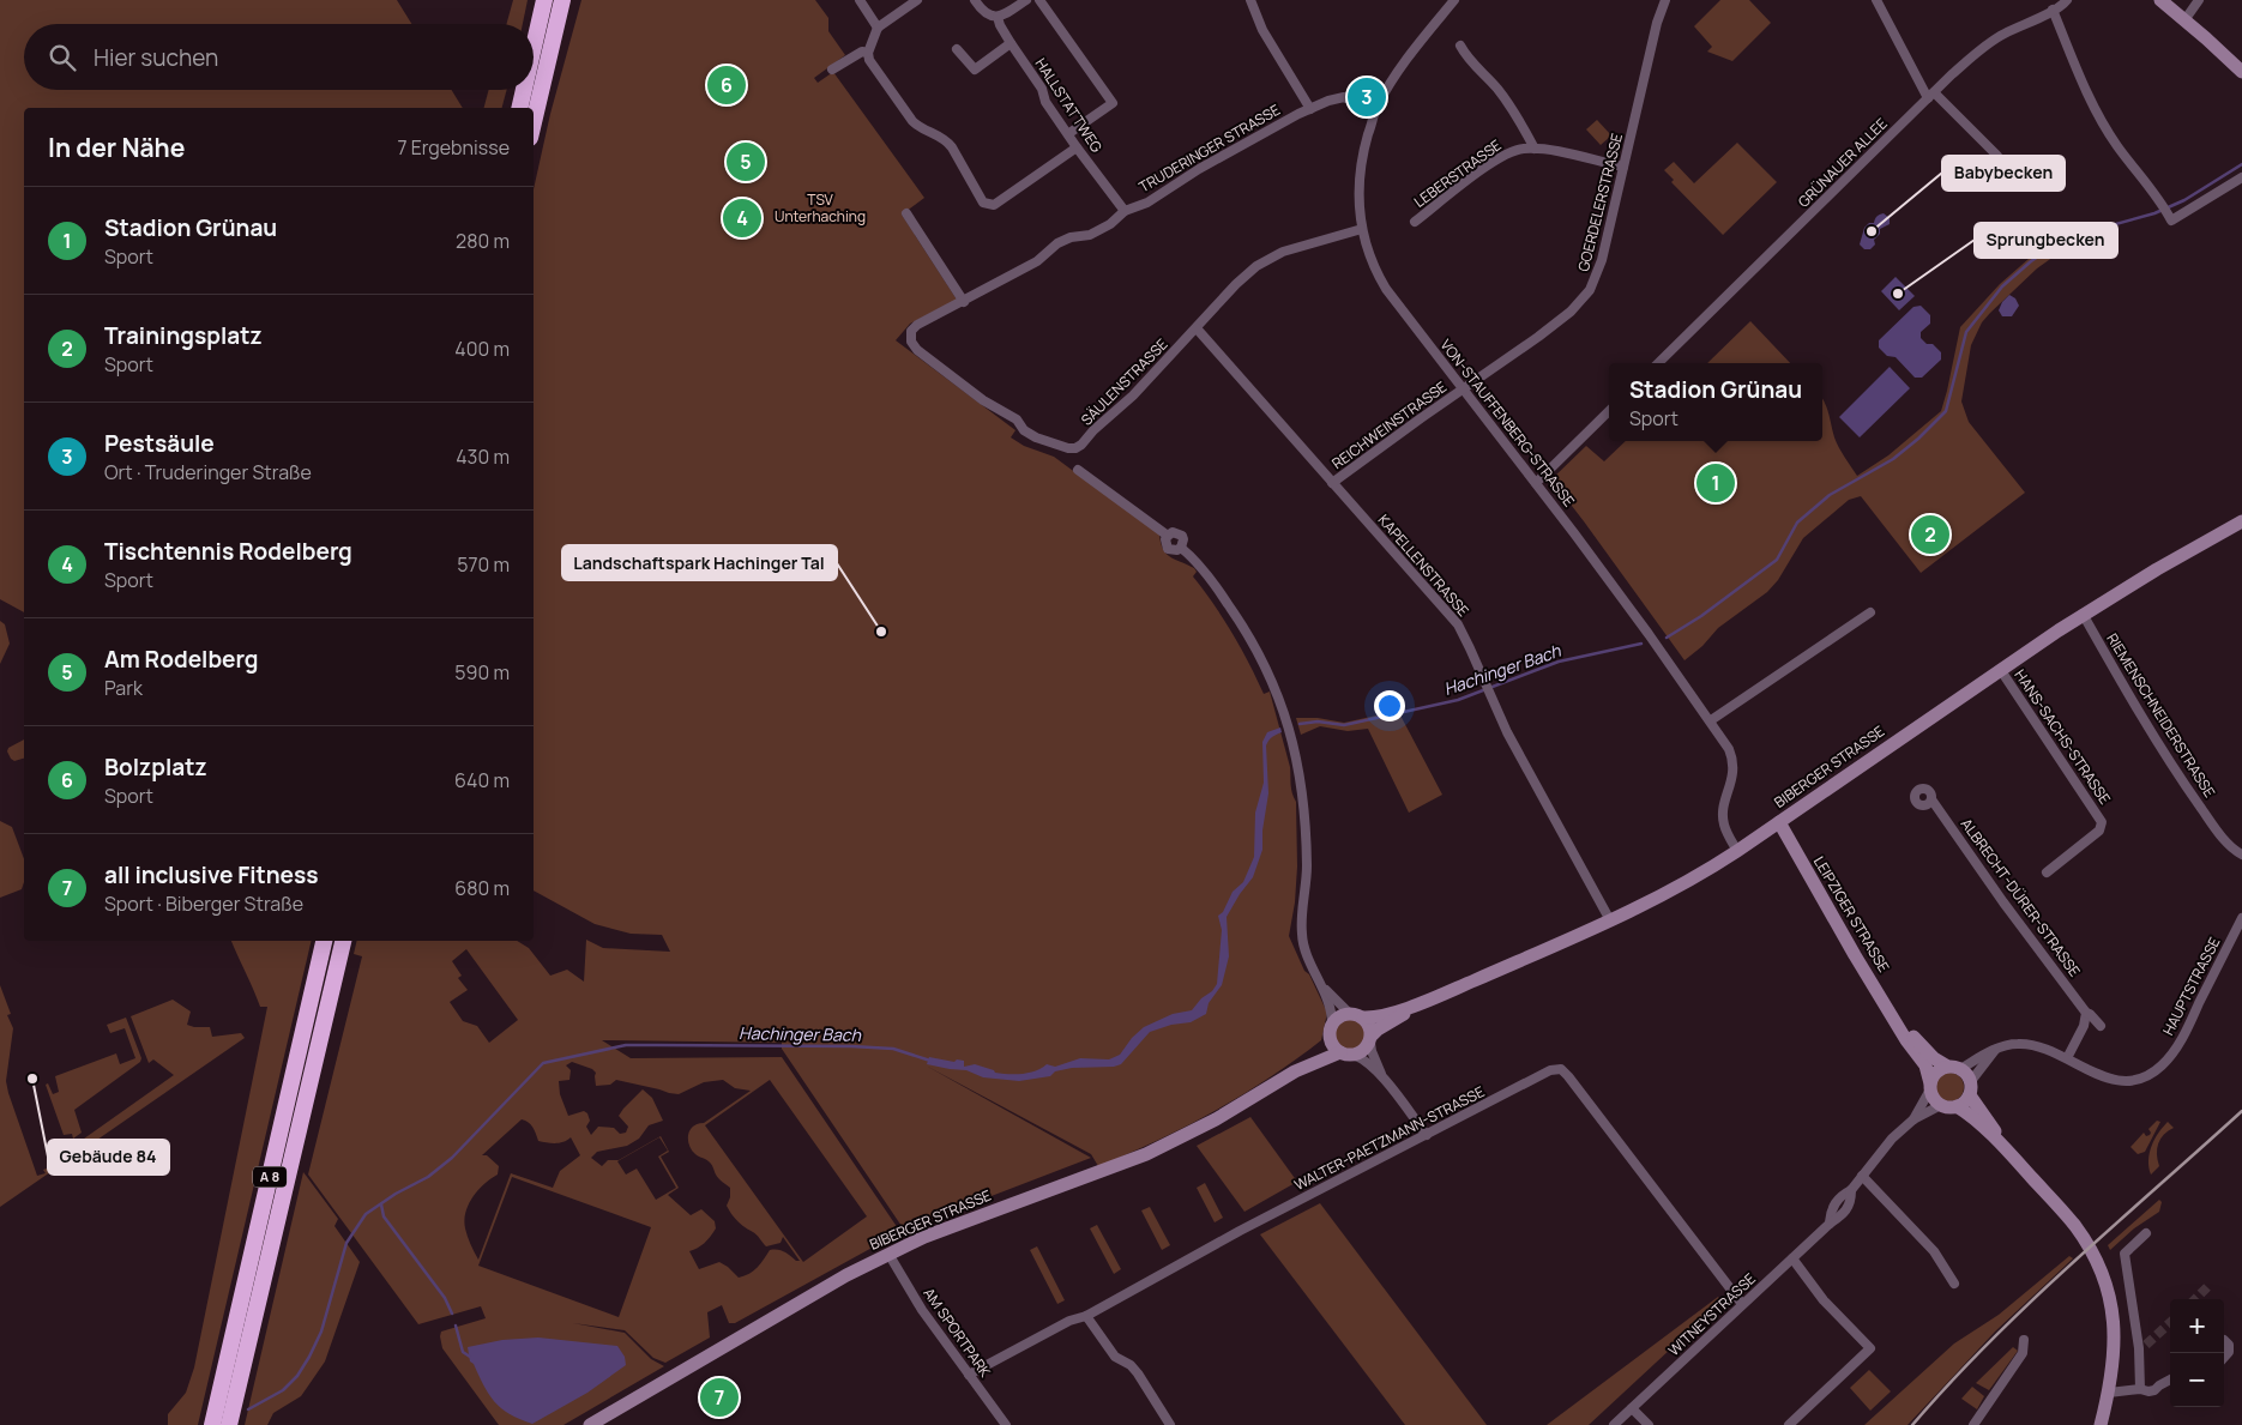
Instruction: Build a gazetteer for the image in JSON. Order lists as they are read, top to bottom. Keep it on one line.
{"streets":{"highway":["A 8"],"main road":["BIBERGER STRASSE","LEIPZIGER STRASSE"],"street":["HALLSTATTWEG","TRUDERINGER STRASSE","GRÜNAUER ALLEE","LEBERSTRASSE","GOERDELERSTRASSE","SÄULENSTRASSE","VON-STAUFFENBERG-STRASSE","REICHWEINSTRASSE","KAPELLENSTRASSE","RIEMENSCHNEIDERSTRASSE","HANS-SACHS-STRASSE","ALBRECHT-DÜRER-STRASSE","HAUPTSTRASSE","WALTER-PAETZMANN-STRASSE","WITNEYSTRASSE","AM SPORTPARK"]},"crossings":[["HALLSTATTWEG","TRUDERINGER STRASSE"],["TRUDERINGER STRASSE","SÄULENSTRASSE"],["TRUDERINGER STRASSE","VON-STAUFFENBERG-STRASSE"],["LEBERSTRASSE","GOERDELERSTRASSE"],["GOERDELERSTRASSE","VON-STAUFFENBERG-STRASSE"],["GOERDELERSTRASSE","REICHWEINSTRASSE"],["SÄULENSTRASSE","VON-STAUFFENBERG-STRASSE"],["SÄULENSTRASSE","KAPELLENSTRASSE"],["VON-STAUFFENBERG-STRASSE","REICHWEINSTRASSE"],["VON-STAUFFENBERG-STRASSE","BIBERGER STRASSE"],["REICHWEINSTRASSE","KAPELLENSTRASSE"],["KAPELLENSTRASSE","BIBERGER STRASSE"],["RIEMENSCHNEIDERSTRASSE","BIBERGER STRASSE"],["HANS-SACHS-STRASSE","BIBERGER STRASSE"],["BIBERGER STRASSE","LEIPZIGER STRASSE"],["BIBERGER STRASSE","AM SPORTPARK"],["ALBRECHT-DÜRER-STRASSE","HAUPTSTRASSE"],["LEIPZIGER STRASSE","HAUPTSTRASSE"],["LEIPZIGER STRASSE","WITNEYSTRASSE"],["HAUPTSTRASSE","WITNEYSTRASSE"],["WALTER-PAETZMANN-STRASSE","WITNEYSTRASSE"],["WALTER-PAETZMANN-STRASSE","AM SPORTPARK"]],"water":["Hachinger Bach"],"parks":["TSV Unterhaching"],"places":["Babybecken","Sprungbecken","Landschaftspark Hachinger Tal","Gebäude 84"],"page":{"search":"Hier suchen","pins":["6","3","5","4","1","2","7"],"heading":["In der Nähe","7 Ergebnisse"],"list":[{"mark":"1","name":"Stadion Grünau","note":"Sport","value":"280 m"},{"mark":"2","name":"Trainingsplatz","note":"Sport","value":"400 m"},{"mark":"3","name":"Pestsäule","note":"Ort · Truderinger Straße","value":"430 m"},{"mark":"4","name":"Tischtennis Rodelberg","note":"Sport","value":"570 m"},{"mark":"5","name":"Am Rodelberg","note":"Park","value":"590 m"},{"mark":"6","name":"Bolzplatz","note":"Sport","value":"640 m"},{"mark":"7","name":"all inclusive Fitness","note":"Sport · Biberger Straße","value":"680 m"}],"popup":["Stadion Grünau","Sport"],"map_buttons":["+","−"]}}
